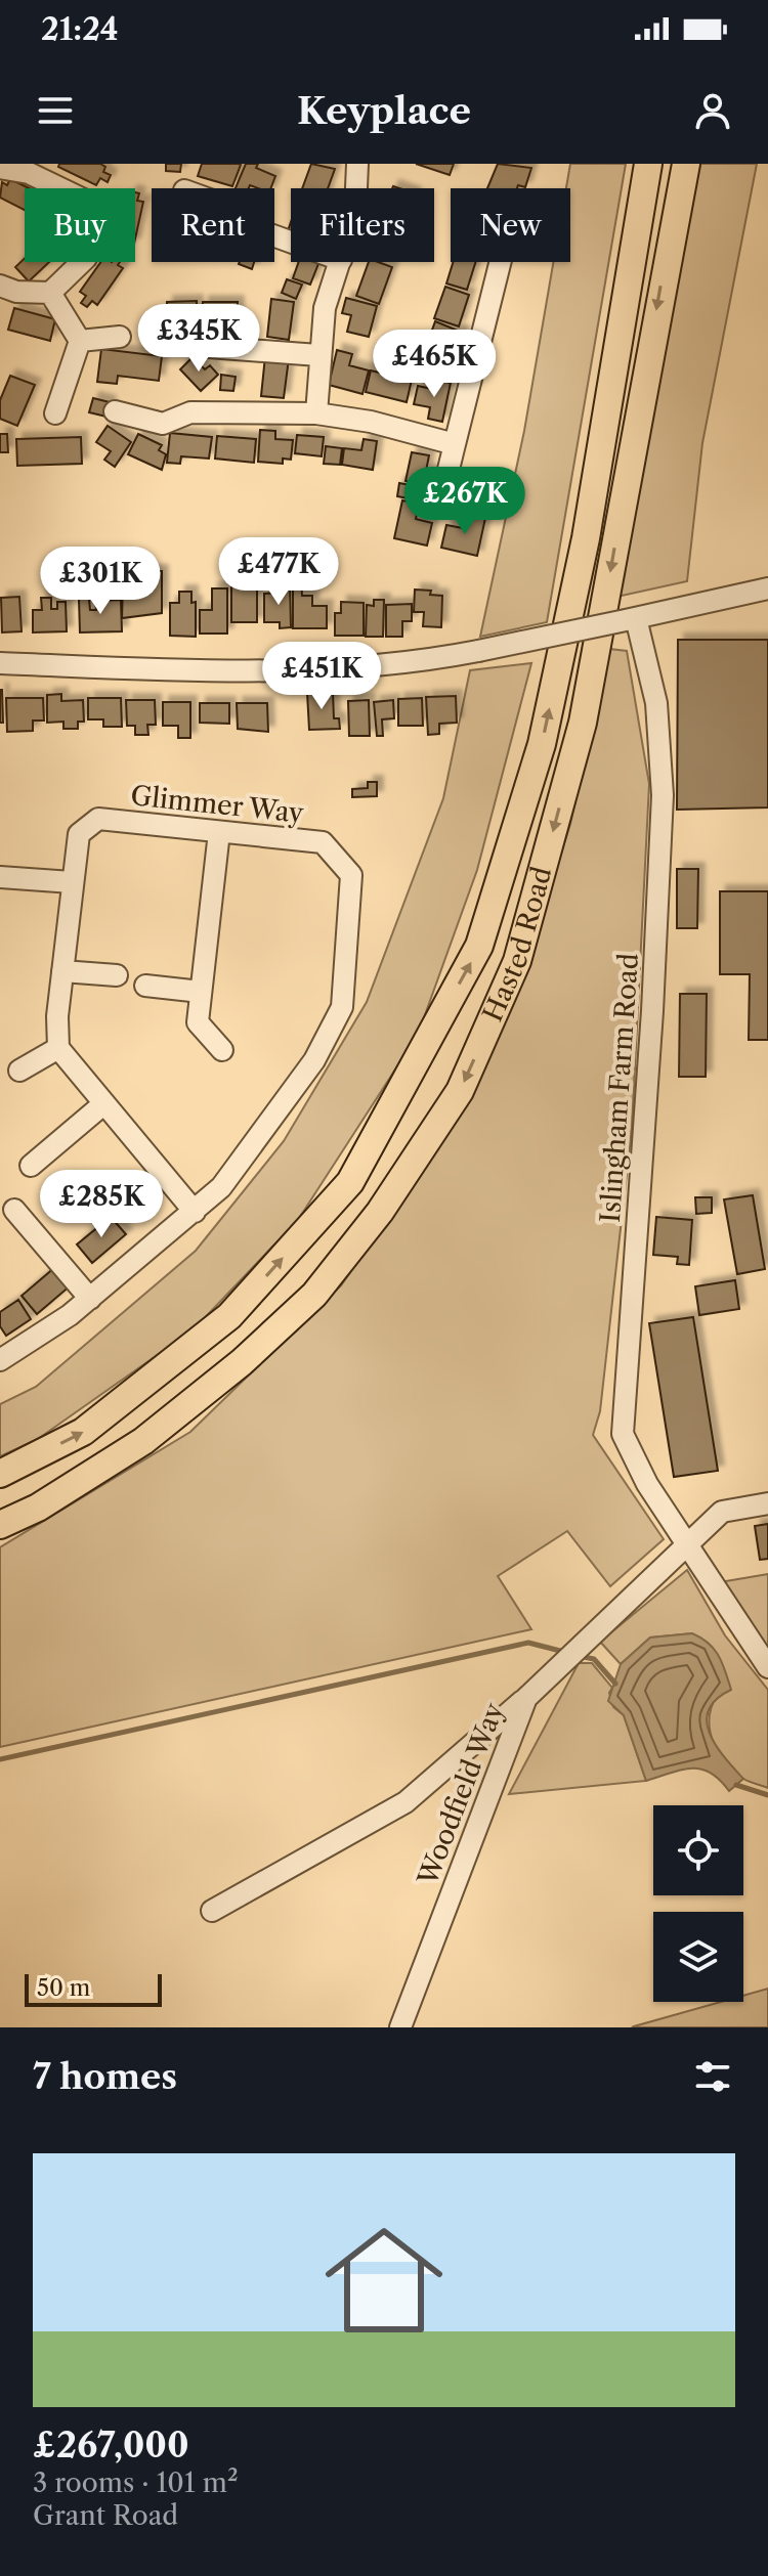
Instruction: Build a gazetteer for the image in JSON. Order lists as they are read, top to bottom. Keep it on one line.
{"streets":{"main road":["Hasted Road"],"street":["Glimmer Way","Islingham Farm Road","Woodfield Way"]},"crossings":[["Islingham Farm Road","Woodfield Way"]],"scale_bar":"50 m","page":{"status":"21:24","header":"Keyplace","chip":["Buy","Rent","Filters","New"],"price":["£345K","£465K","£267K","£477K","£301K","£451K","£285K"],"scale":"50 m","heading":"7 homes","list":[{"name":"£267,000","note":"3 rooms · 101 m² · Grant Road"}]}}
